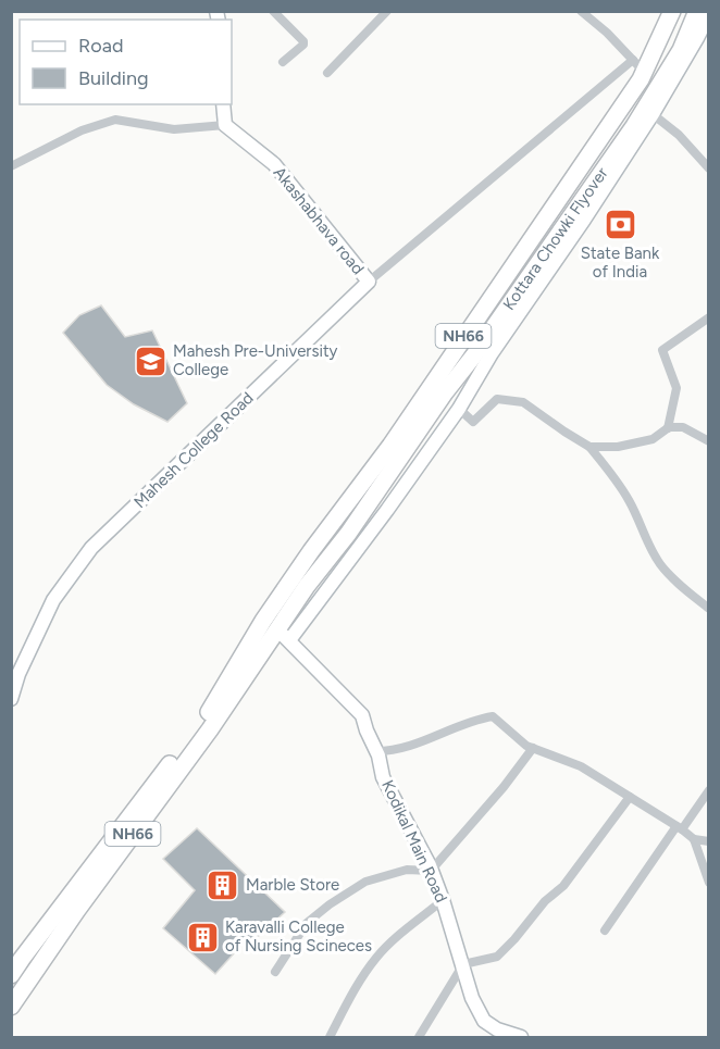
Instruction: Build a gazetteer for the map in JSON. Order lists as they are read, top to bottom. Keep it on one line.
{"streets":{"highway":["Kottara Chowki Flyover","NH66"],"street":["Akashabhava road","Mahesh College Road","Kodikal Main Road"]},"crossings":[["Akashabhava road","Mahesh College Road"],["Kottara Chowki Flyover","NH66"],["Kottara Chowki Flyover","Kodikal Main Road"],["NH66","Mahesh College Road"],["NH66","Kodikal Main Road"]],"places":{"bank":["State Bank of India"],"school or university":["Mahesh Pre-University College"],"building":["Marble Store","Karavalli College of Nursing Scineces"]},"legend":["Road","Building"]}
